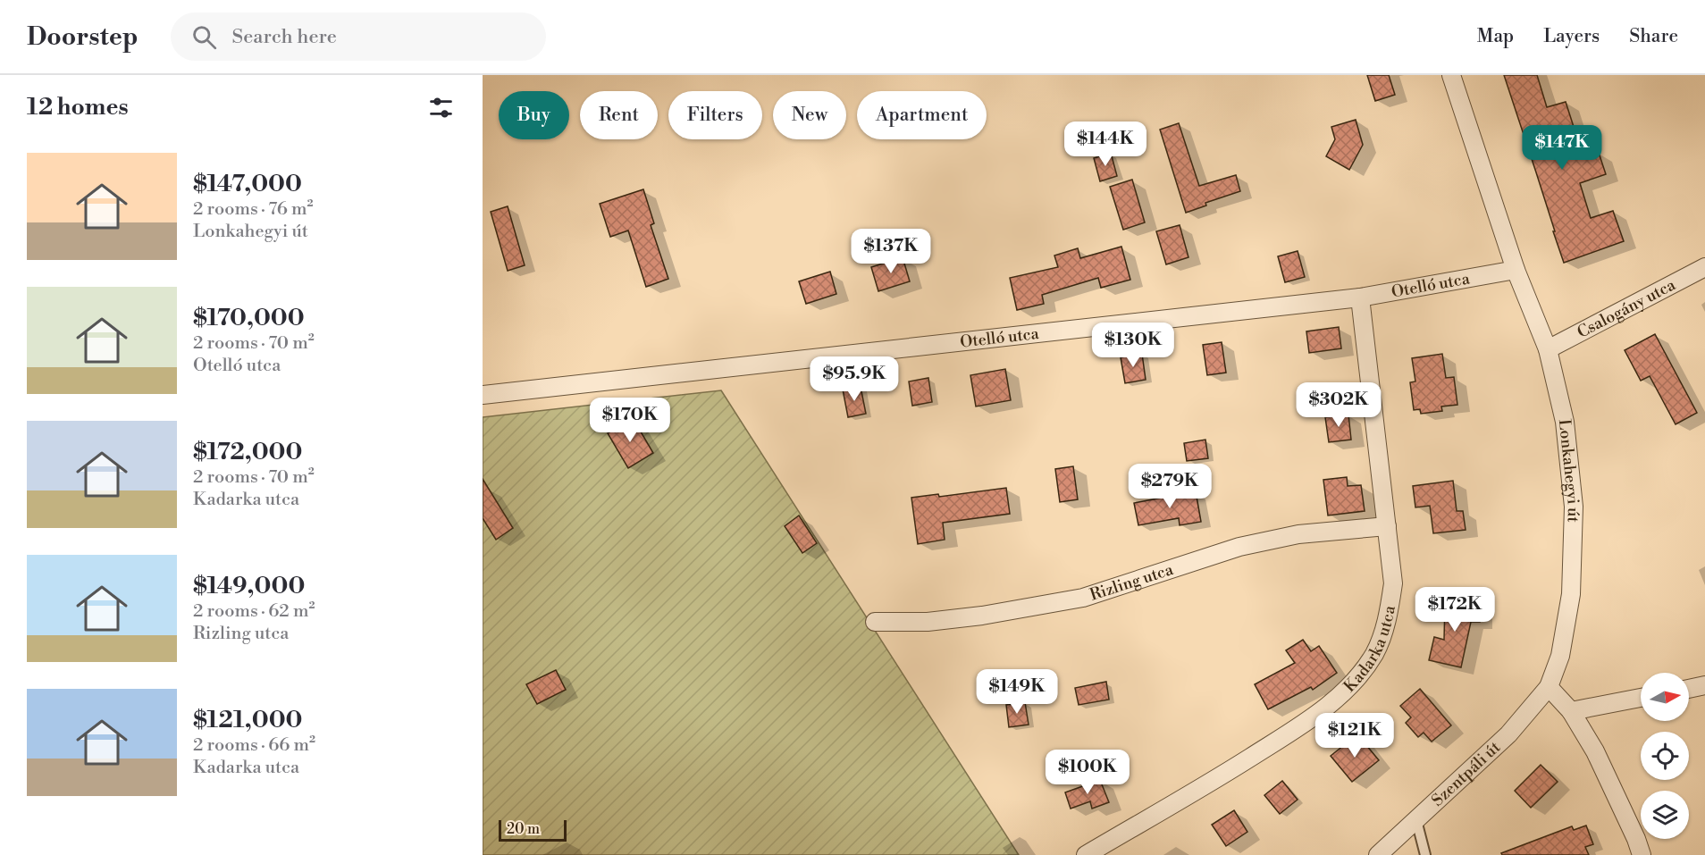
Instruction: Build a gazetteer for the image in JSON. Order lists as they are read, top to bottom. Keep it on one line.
{"streets":{"street":["Otelló utca","Csalogány utca","Lonkahegyi út","Rizling utca","Kadarka utca","Szentpáli út"]},"crossings":[["Otelló utca","Lonkahegyi út"],["Otelló utca","Kadarka utca"],["Csalogány utca","Lonkahegyi út"],["Lonkahegyi út","Szentpáli út"],["Rizling utca","Kadarka utca"]],"scale_bar":"20 m","north":"right","page":{"header":"Doorstep","search":"Search here","nav":["Map","Layers","Share"],"heading":"12 homes","chip":["Buy","Rent","Filters","New","Apartment"],"price":["$144K","$147K","$137K","$130K","$95.9K","$302K","$170K","$279K","$172K","$149K","$121K","$100K"],"list":[{"name":"$147,000","note":"2 rooms · 76 m² · Lonkahegyi út"},{"name":"$170,000","note":"2 rooms · 70 m² · Otelló utca"},{"name":"$172,000","note":"2 rooms · 70 m² · Kadarka utca"},{"name":"$149,000","note":"2 rooms · 62 m² · Rizling utca"},{"name":"$121,000","note":"2 rooms · 66 m² · Kadarka utca"}],"scale":"20 m"}}
